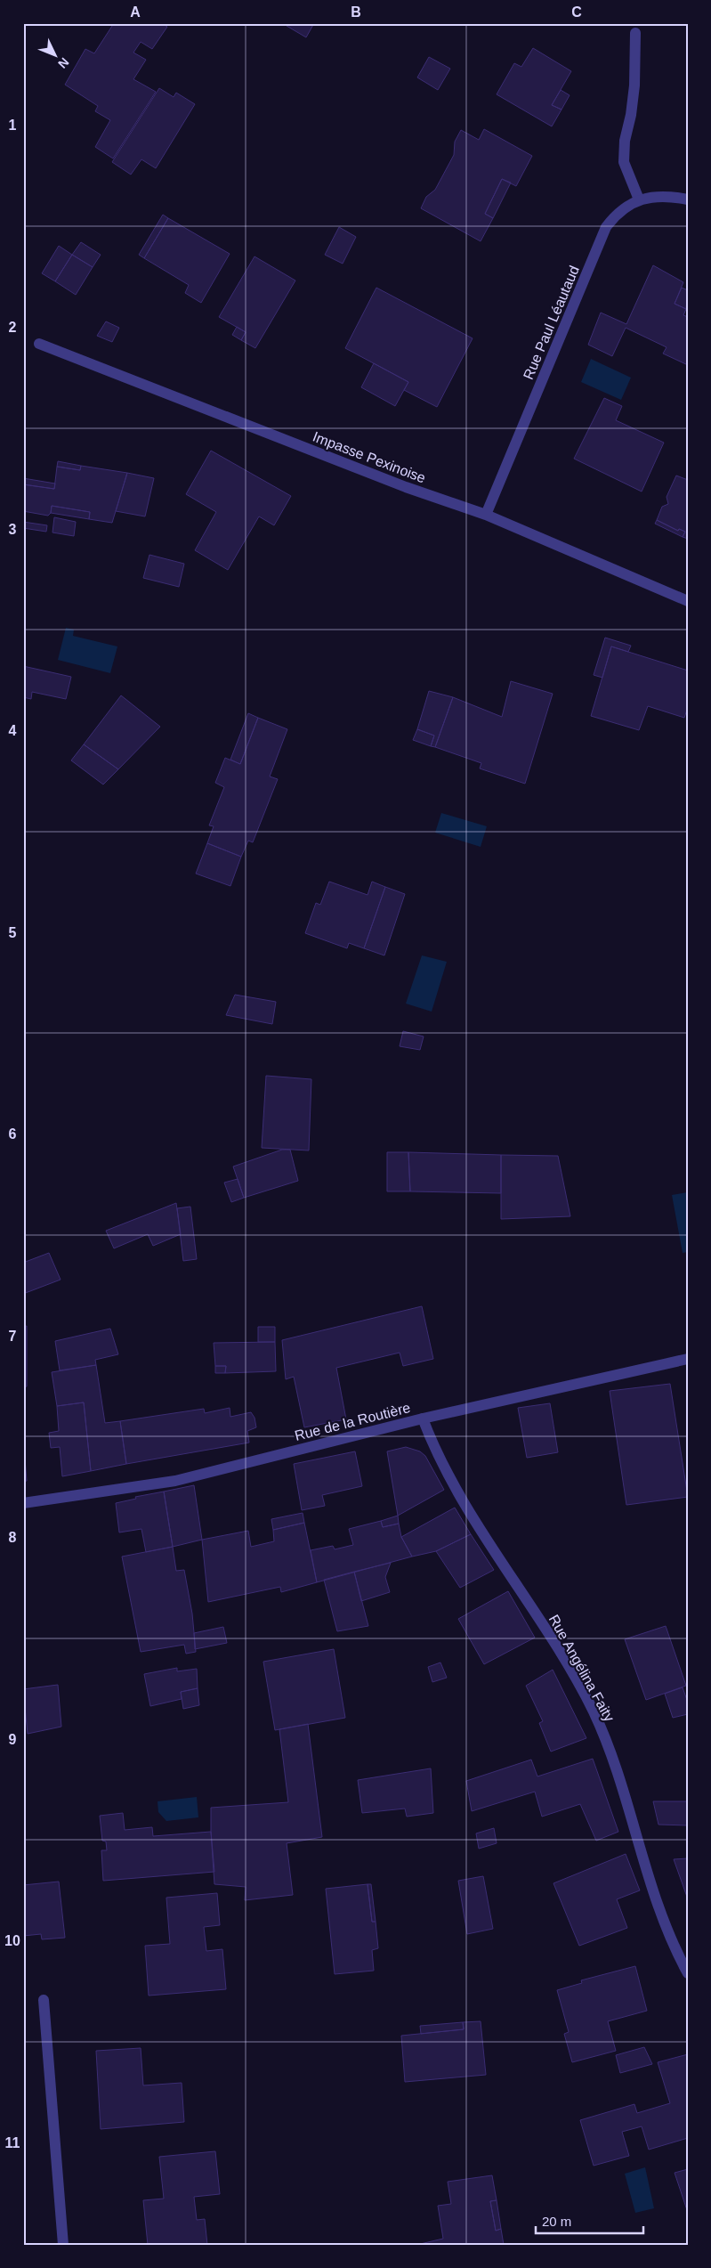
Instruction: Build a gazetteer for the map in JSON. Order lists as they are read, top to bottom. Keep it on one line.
{"streets":{"street":["Rue Paul Léautaud","Impasse Pexinoise","Rue de la Routière","Rue Angélina Faity"]},"crossings":[["Rue Paul Léautaud","Impasse Pexinoise"],["Rue de la Routière","Rue Angélina Faity"]],"scale_bar":"20 m","north":"bottom right","grid":{"columns":["A","B","C"],"rows":["1","2","3","4","5","6","7","8","9","10","11"]}}
